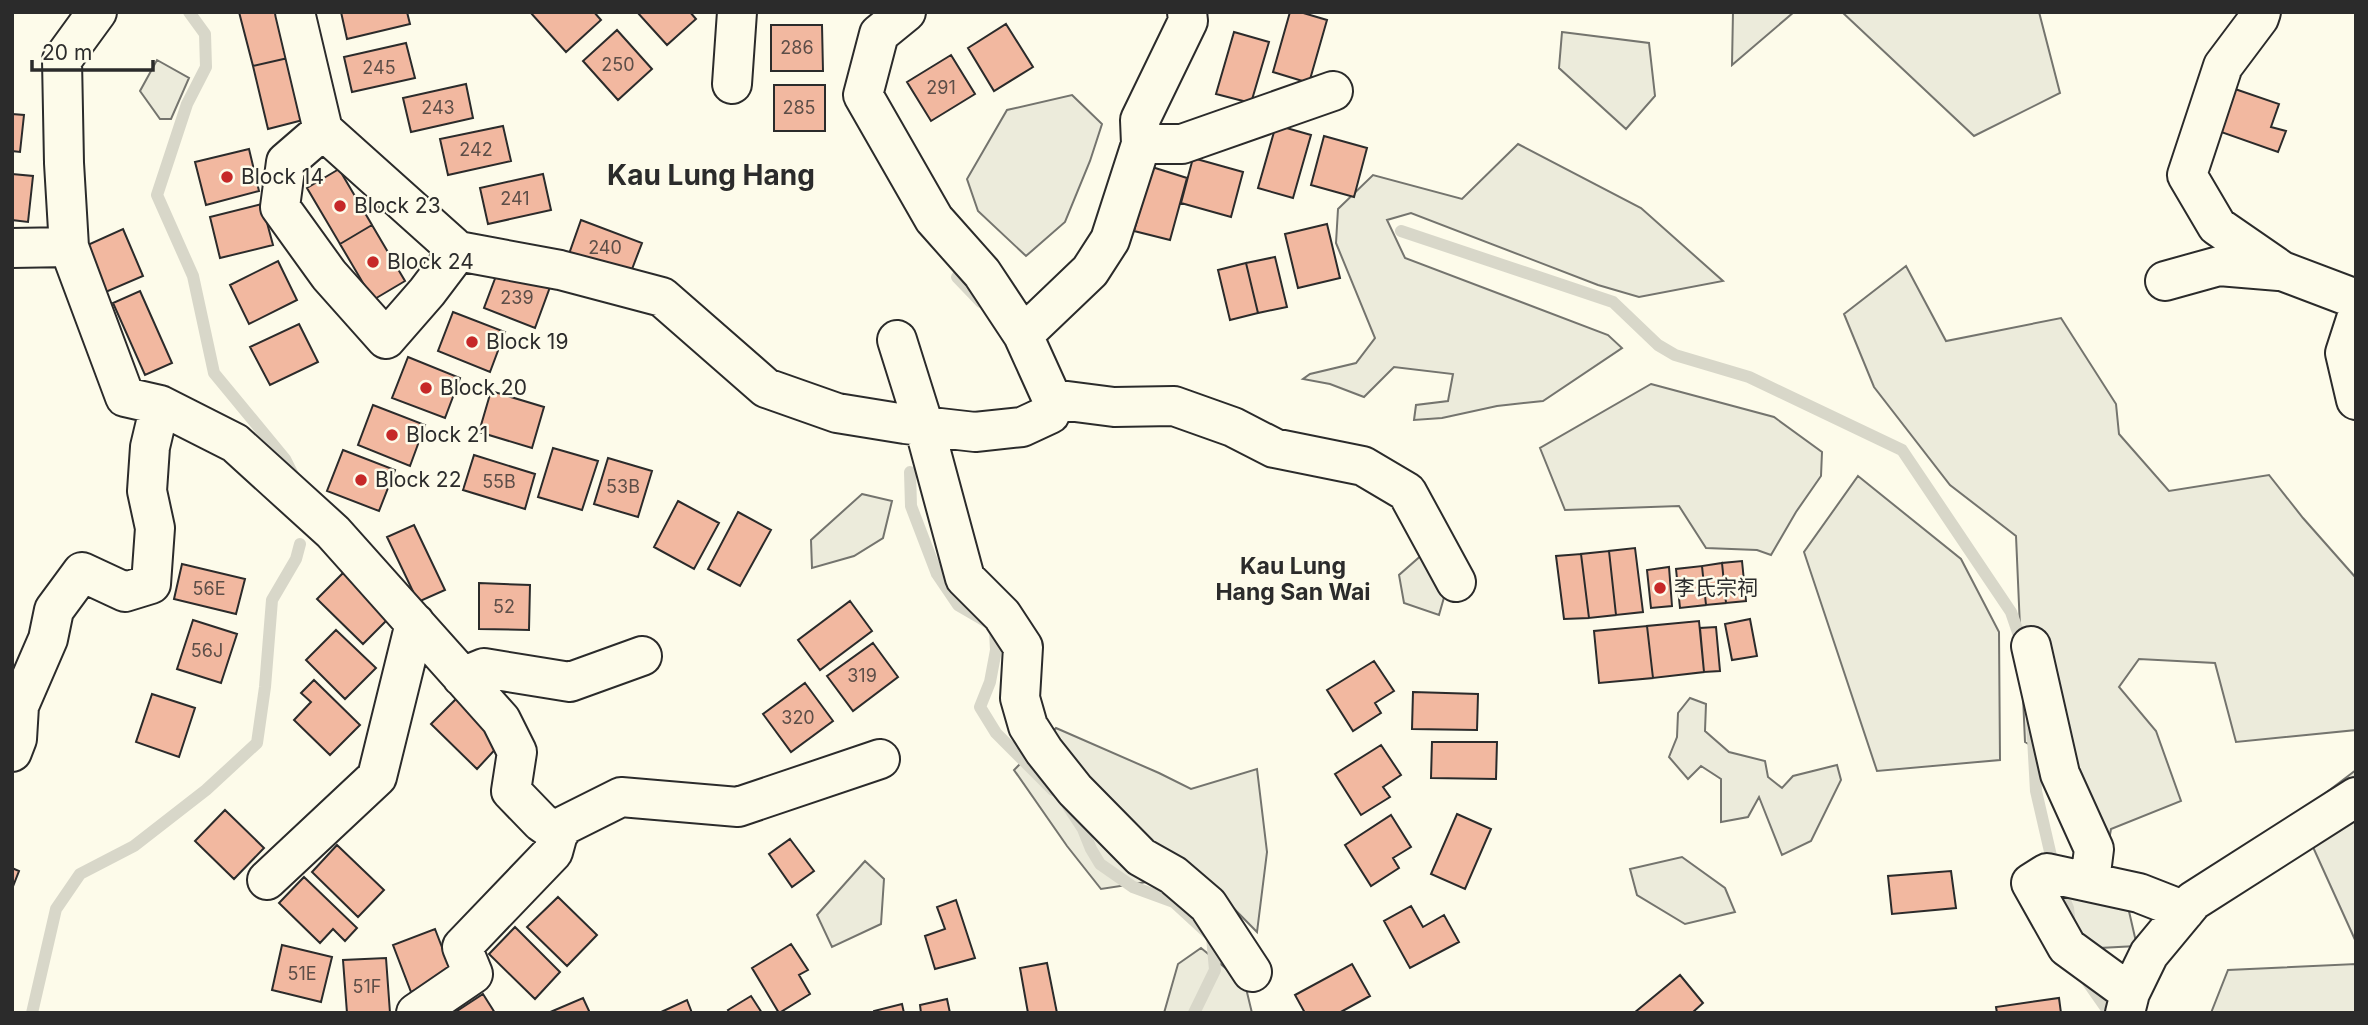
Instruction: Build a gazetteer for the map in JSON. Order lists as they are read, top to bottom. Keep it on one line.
{"districts":["Kau Lung Hang","Kau Lung Hang San Wai"],"places":["Block 14","Block 23","Block 24","Block 19","Block 20","Block 21","Block 22","李氏宗祠"],"house_numbers":["286","250","245","291","243","285","242","241","240","239","55B","53B","56E","52","56J","319","320","51E","51F"],"scale_bar":"20 m"}
